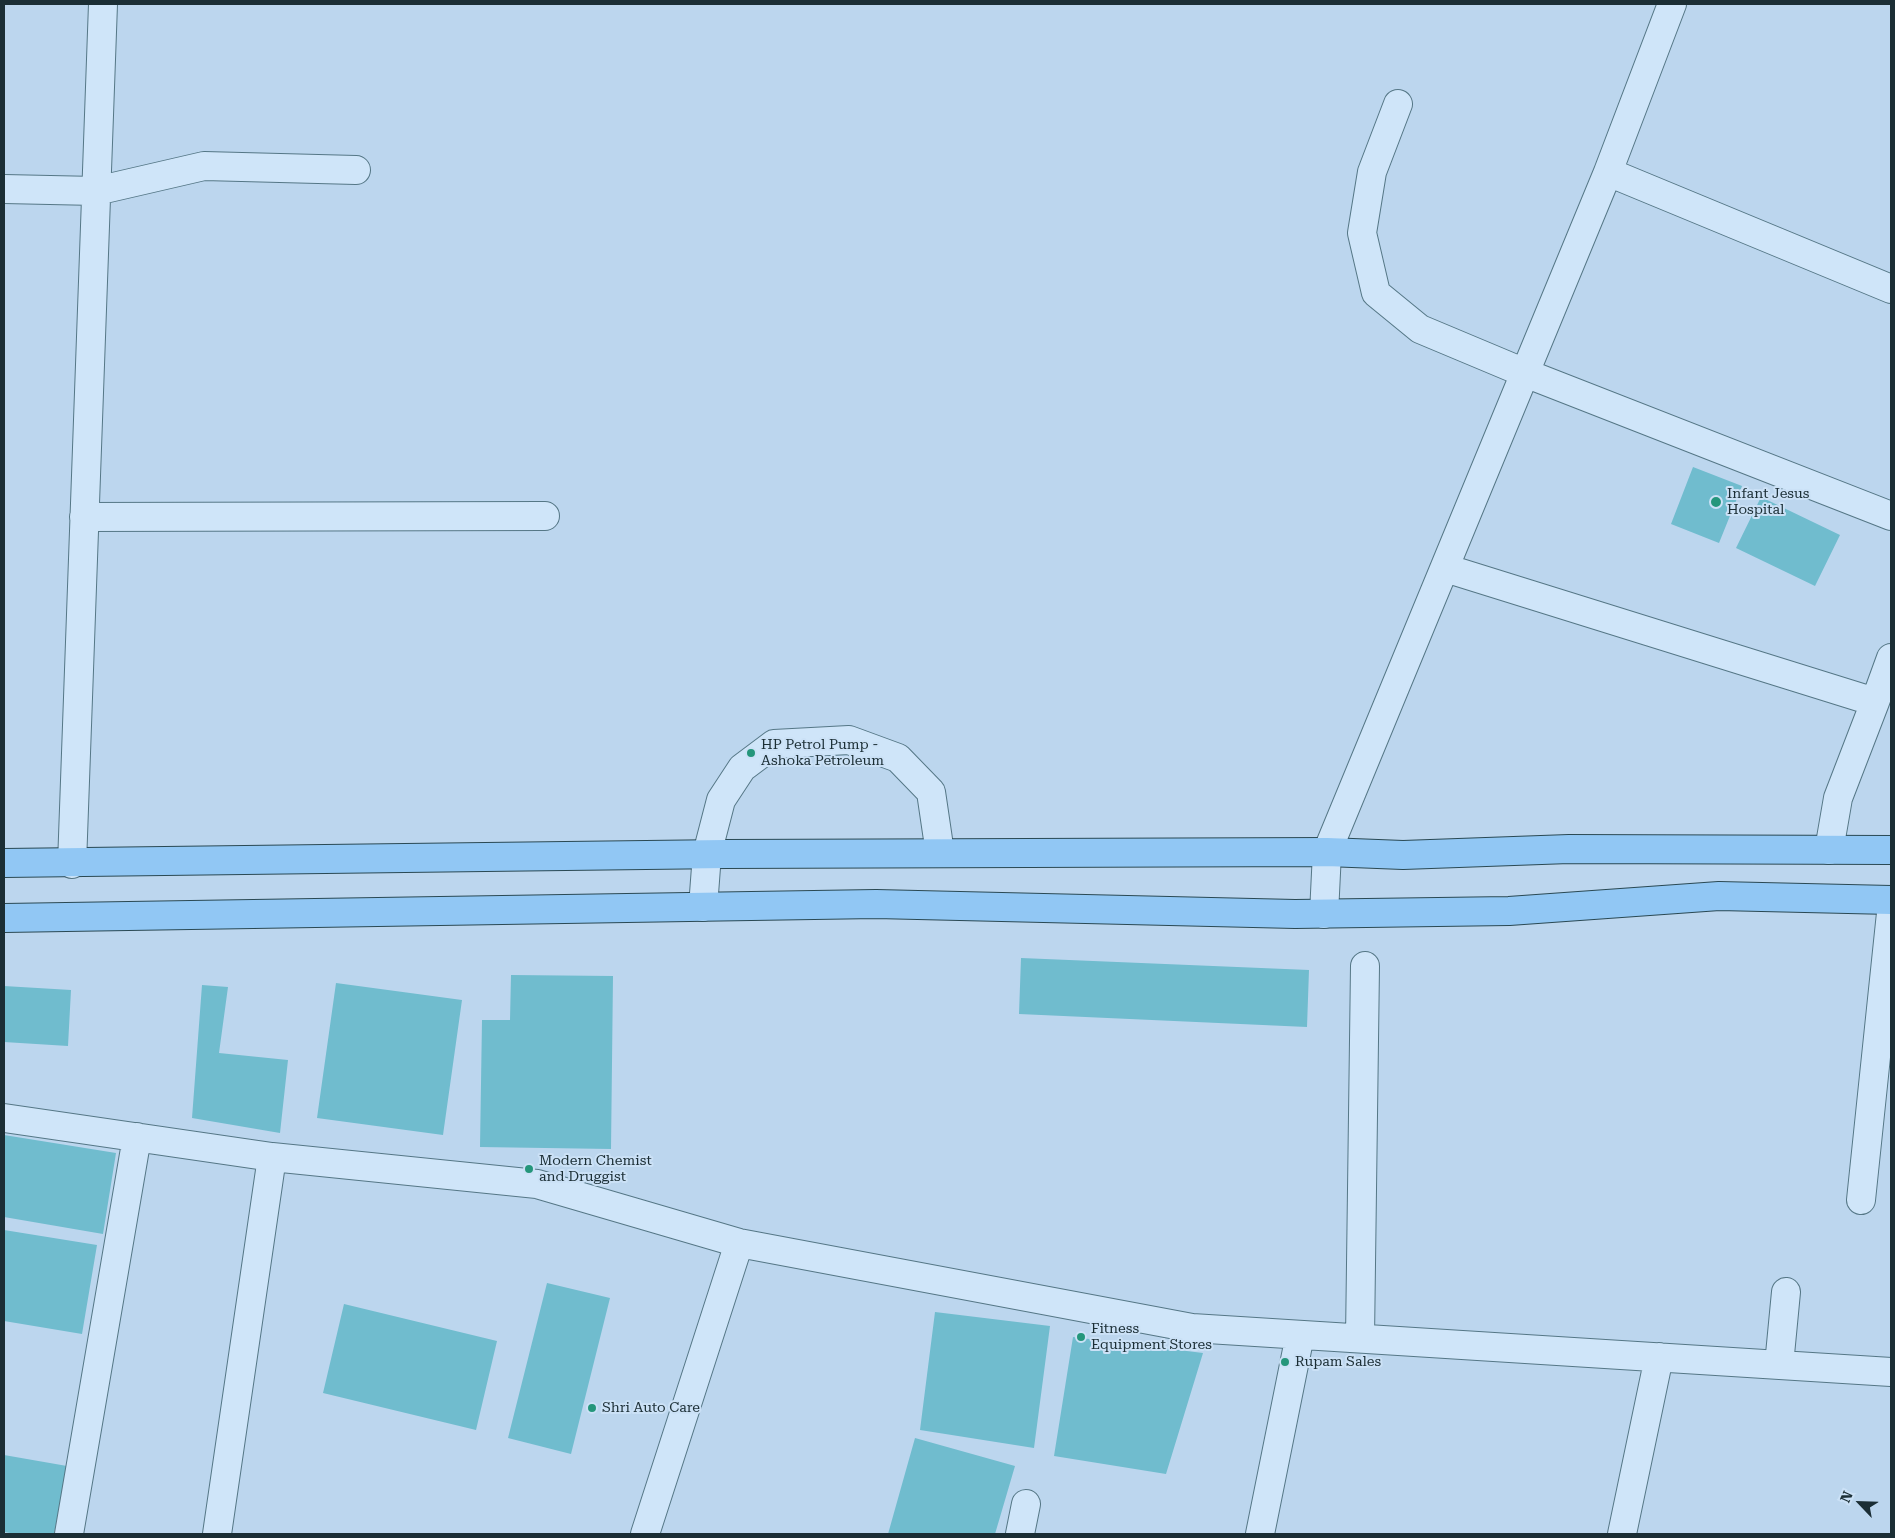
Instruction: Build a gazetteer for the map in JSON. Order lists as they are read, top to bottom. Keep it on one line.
{"places":["Infant Jesus Hospital","HP Petrol Pump - Ashoka Petroleum","Modern Chemist and Druggist","Fitness Equipment Stores","Rupam Sales","Shri Auto Care"],"north":"top left"}
